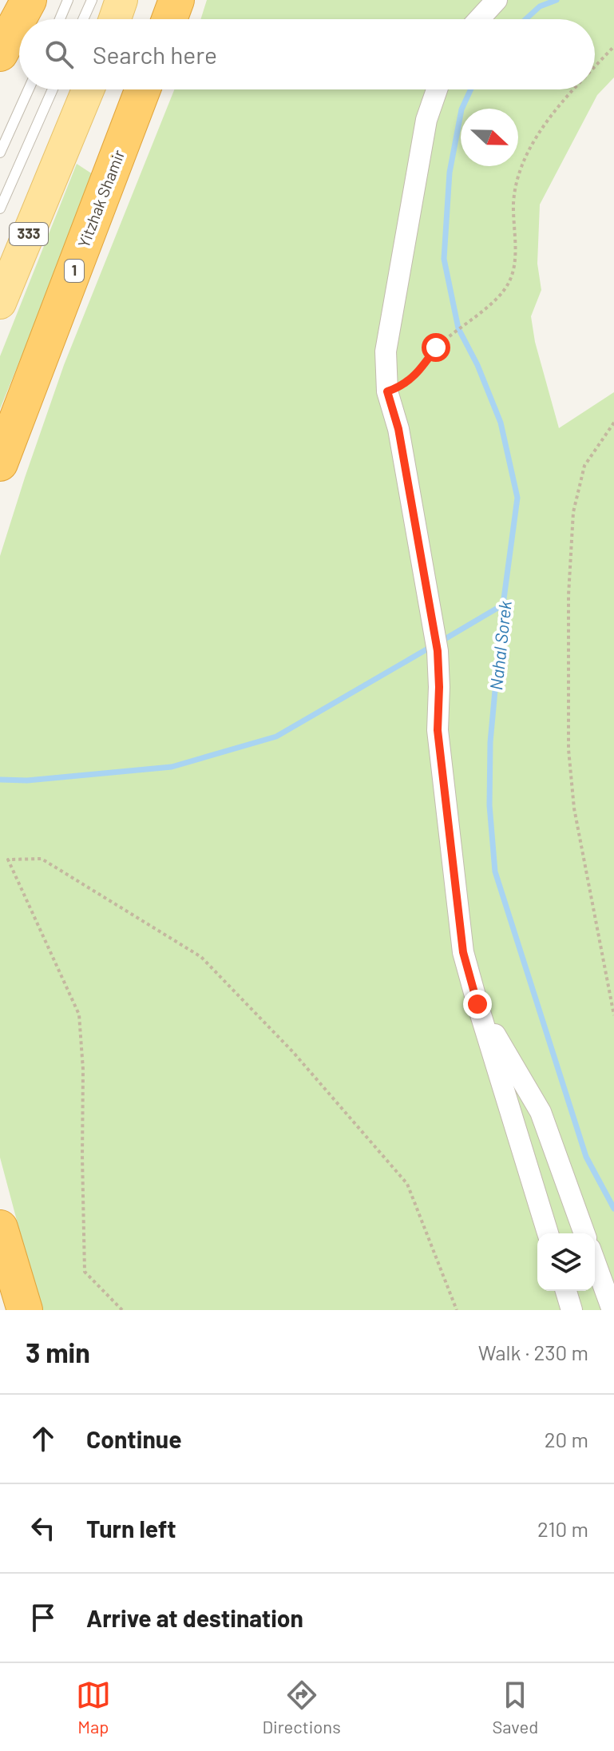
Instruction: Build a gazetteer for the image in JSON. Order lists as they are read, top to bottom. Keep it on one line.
{"streets":{"highway":["Yitzhak Shamir","1"],"main road":["333"]},"water":["Nahal Sorek"],"north":"right","page":{"search":"Search here","heading":["3 min","Walk · 230 m"],"list":[["Continue","20 m"],["Turn left","210 m"],"Arrive at destination"],"nav":["Map","Directions","Saved"]}}
